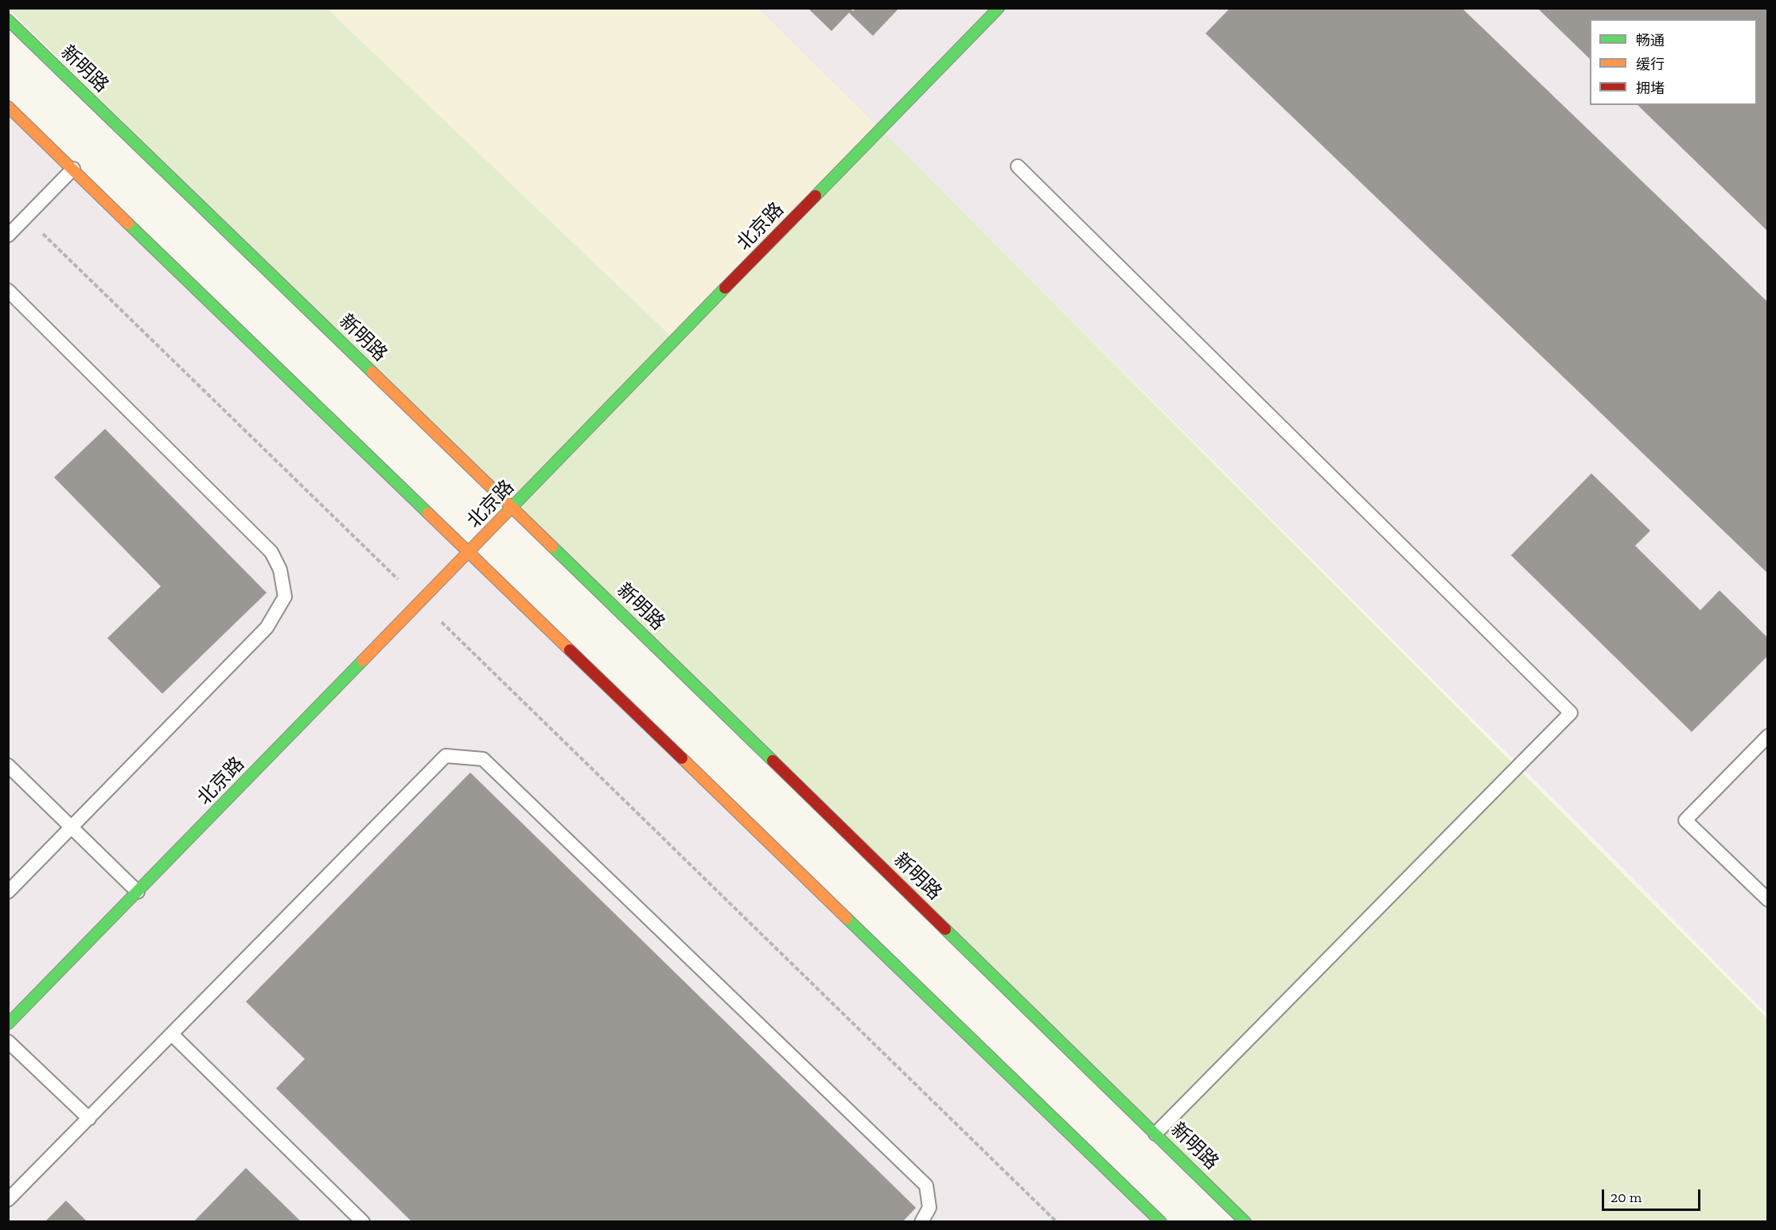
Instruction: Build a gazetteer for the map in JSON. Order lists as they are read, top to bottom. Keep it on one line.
{"streets":{"main road":["新明路","北京路"]},"crossings":[["新明路","北京路"]],"legend":["畅通","缓行","拥堵"],"scale_bar":"20 m"}
